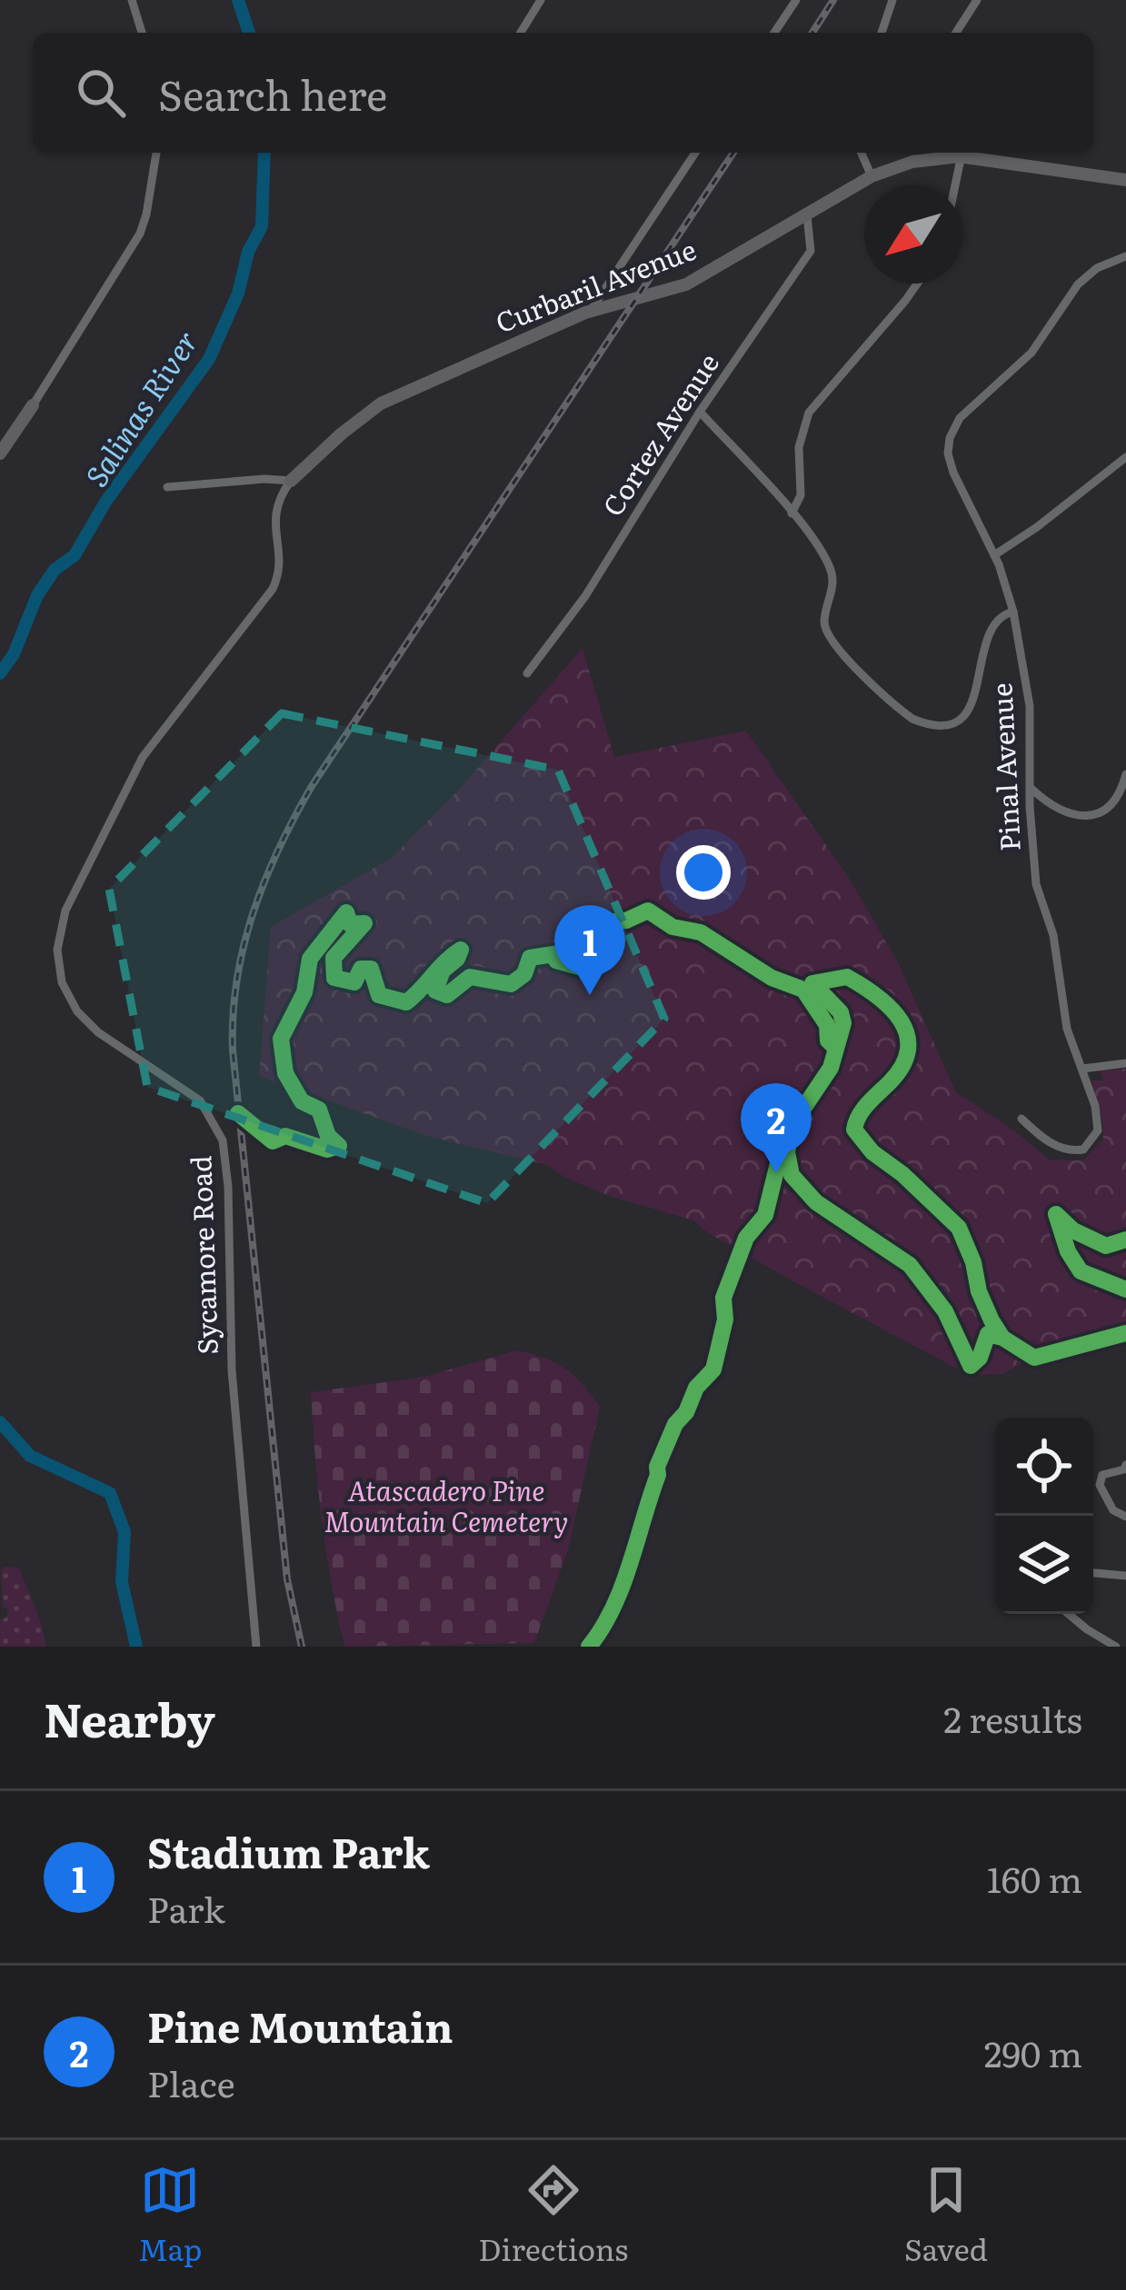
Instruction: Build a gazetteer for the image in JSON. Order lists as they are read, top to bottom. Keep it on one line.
{"streets":{"street":["Curbaril Avenue","Cortez Avenue","Pinal Avenue","Sycamore Road"]},"crossings":[["Curbaril Avenue","Cortez Avenue"],["Curbaril Avenue","Sycamore Road"]],"water":["Salinas River"],"parks":["Atascadero Pine Mountain Cemetery"],"north":"bottom left","page":{"search":"Search here","pins":["1","2"],"heading":["Nearby","2 results"],"list":[{"mark":"1","name":"Stadium Park","note":"Park","value":"160 m"},{"mark":"2","name":"Pine Mountain","note":"Place","value":"290 m"}],"nav":["Map","Directions","Saved"]}}
